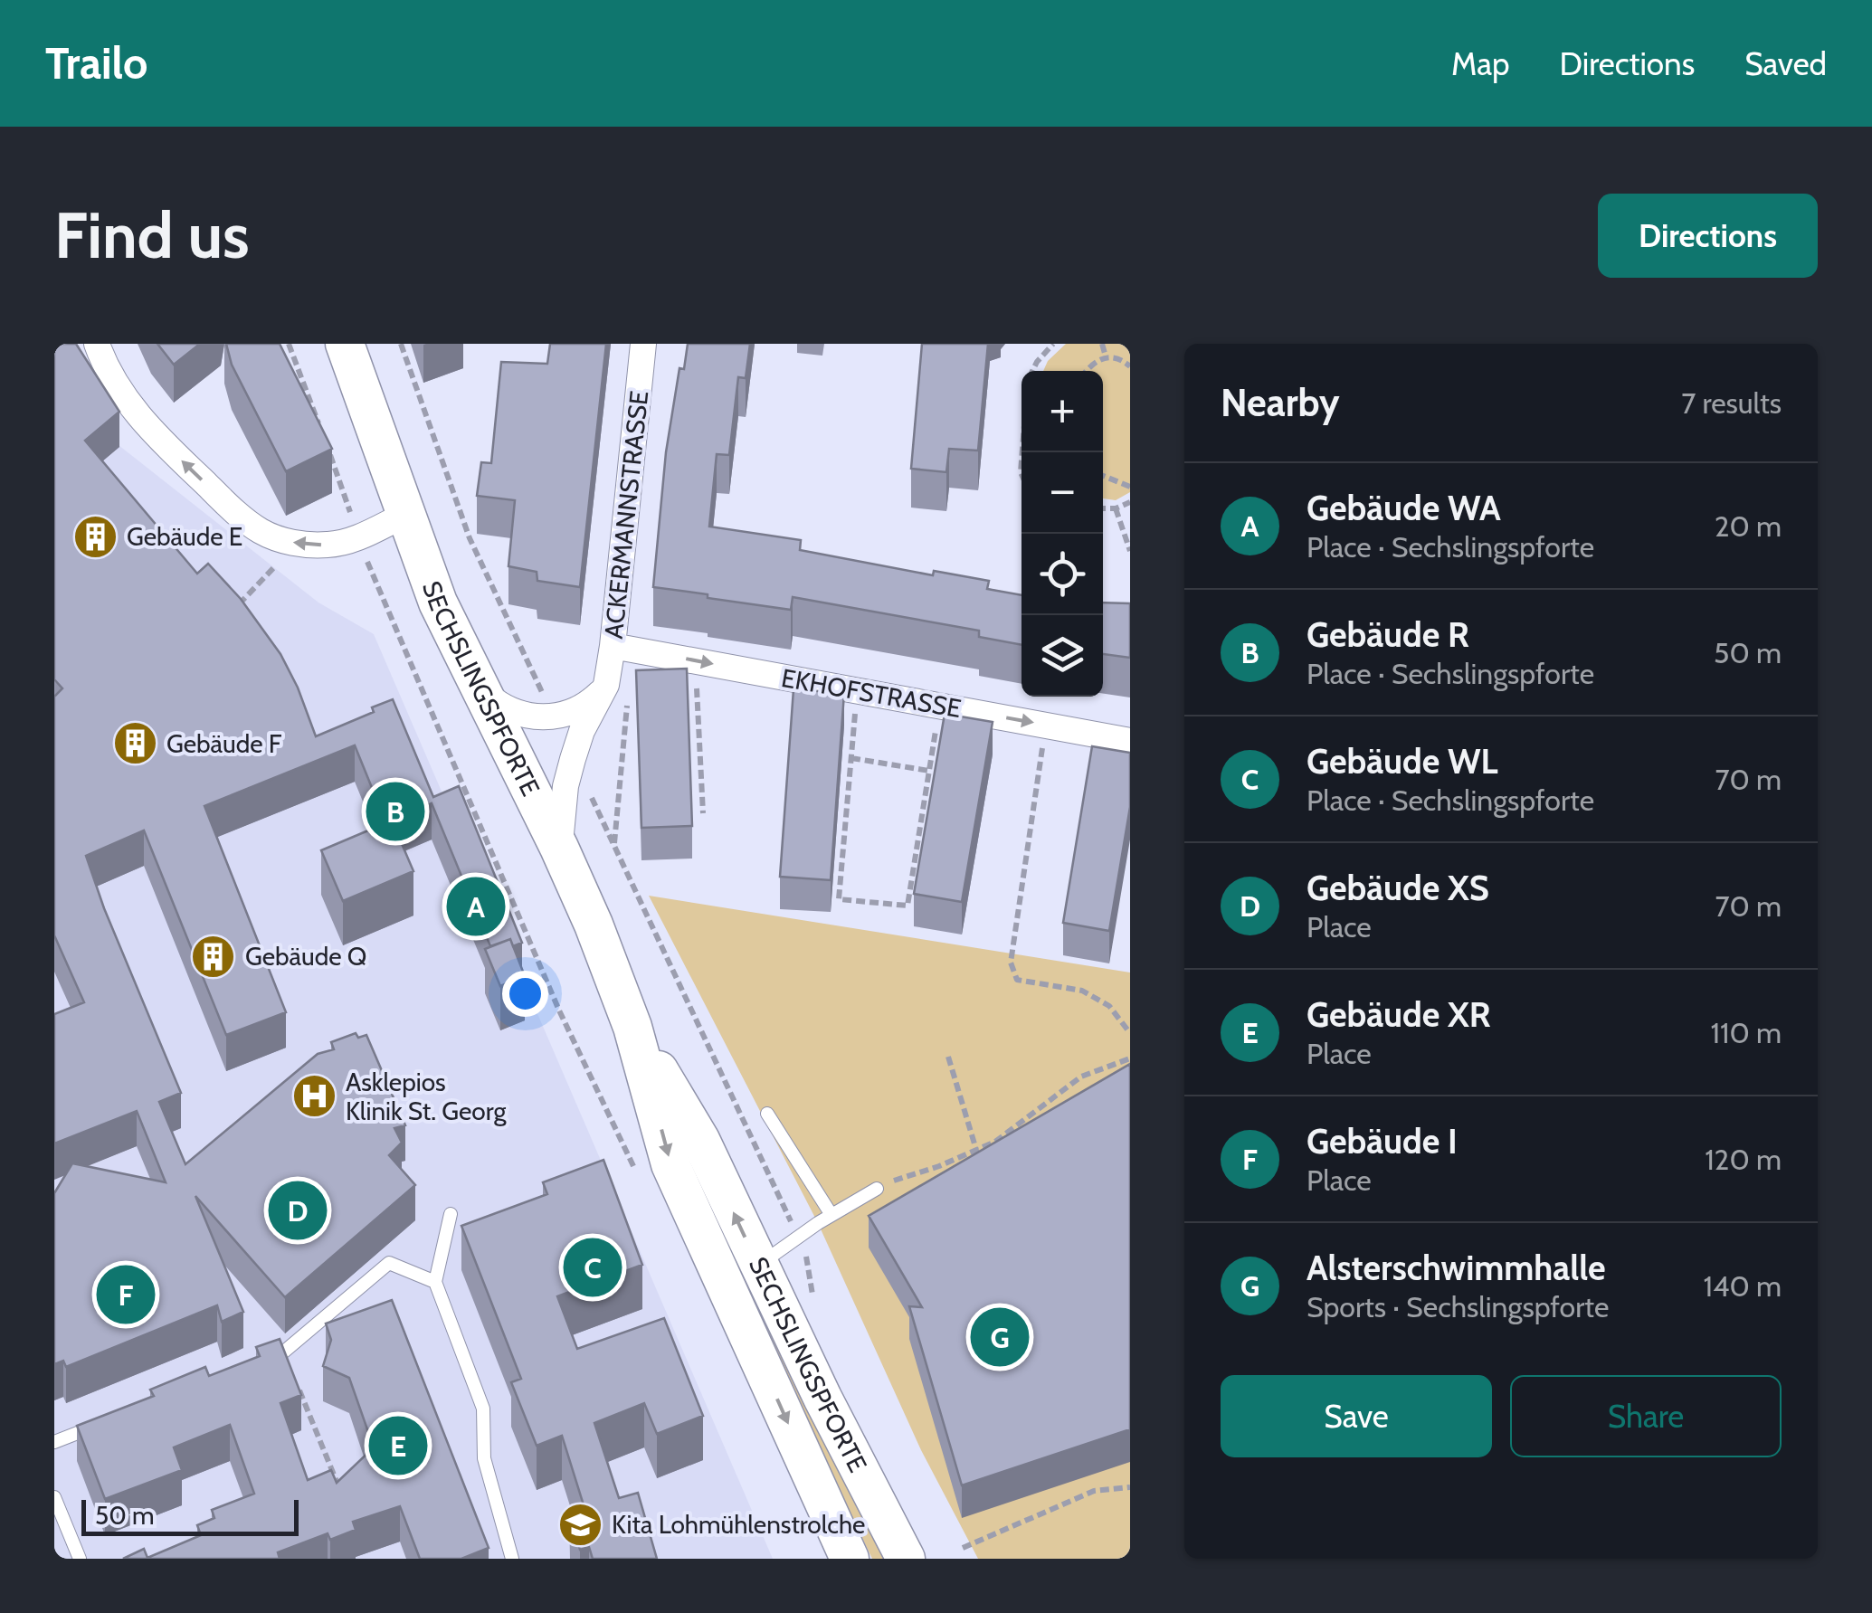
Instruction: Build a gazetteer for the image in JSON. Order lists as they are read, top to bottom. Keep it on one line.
{"streets":{"main road":["SECHSLINGSPFORTE"],"street":["ACKERMANNSTRASSE","EKHOFSTRASSE"]},"crossings":[["ACKERMANNSTRASSE","SECHSLINGSPFORTE"],["ACKERMANNSTRASSE","EKHOFSTRASSE"]],"one_way":["EKHOFSTRASSE"],"places":{"building":["Gebäude E","Gebäude F","Gebäude Q"],"hospital":["Asklepios Klinik St. Georg"],"school or university":["Kita Lohmühlenstrolche"]},"scale_bar":"50 m","page":{"header":"Trailo","nav":["Map","Directions","Saved"],"buttons":["Directions",["Save","Share"]],"title":"Find us","heading":["Nearby","7 results"],"map_buttons":["+","−"],"list":[{"mark":"A","name":"Gebäude WA","note":"Place · Sechslingspforte","value":"20 m"},{"mark":"B","name":"Gebäude R","note":"Place · Sechslingspforte","value":"50 m"},{"mark":"C","name":"Gebäude WL","note":"Place · Sechslingspforte","value":"70 m"},{"mark":"D","name":"Gebäude XS","note":"Place","value":"70 m"},{"mark":"E","name":"Gebäude XR","note":"Place","value":"110 m"},{"mark":"F","name":"Gebäude I","note":"Place","value":"120 m"},{"mark":"G","name":"Alsterschwimmhalle","note":"Sports · Sechslingspforte","value":"140 m"}],"pins":["B","A","D","C","F","G","E"],"scale":"50 m"}}
